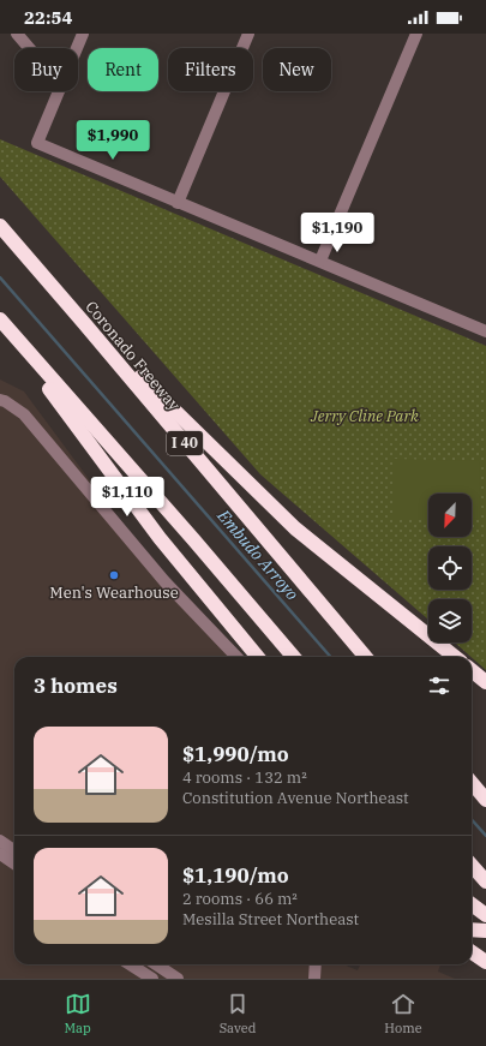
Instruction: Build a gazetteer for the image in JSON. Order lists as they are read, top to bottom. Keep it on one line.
{"streets":{"highway":["Coronado Freeway","I 40"]},"water":["Embudo Arroyo"],"parks":["Jerry Cline Park"],"places":["Men's Wearhouse"],"north":"bottom left","page":{"status":"22:54","chip":["Buy","Rent","Filters","New"],"price":["$1,990","$1,190","$1,110"],"heading":"3 homes","list":[{"name":"$1,990/mo","note":"4 rooms · 132 m² · Constitution Avenue Northeast"},{"name":"$1,190/mo","note":"2 rooms · 66 m² · Mesilla Street Northeast"}],"tabs":["Map","Saved","Home"]}}
